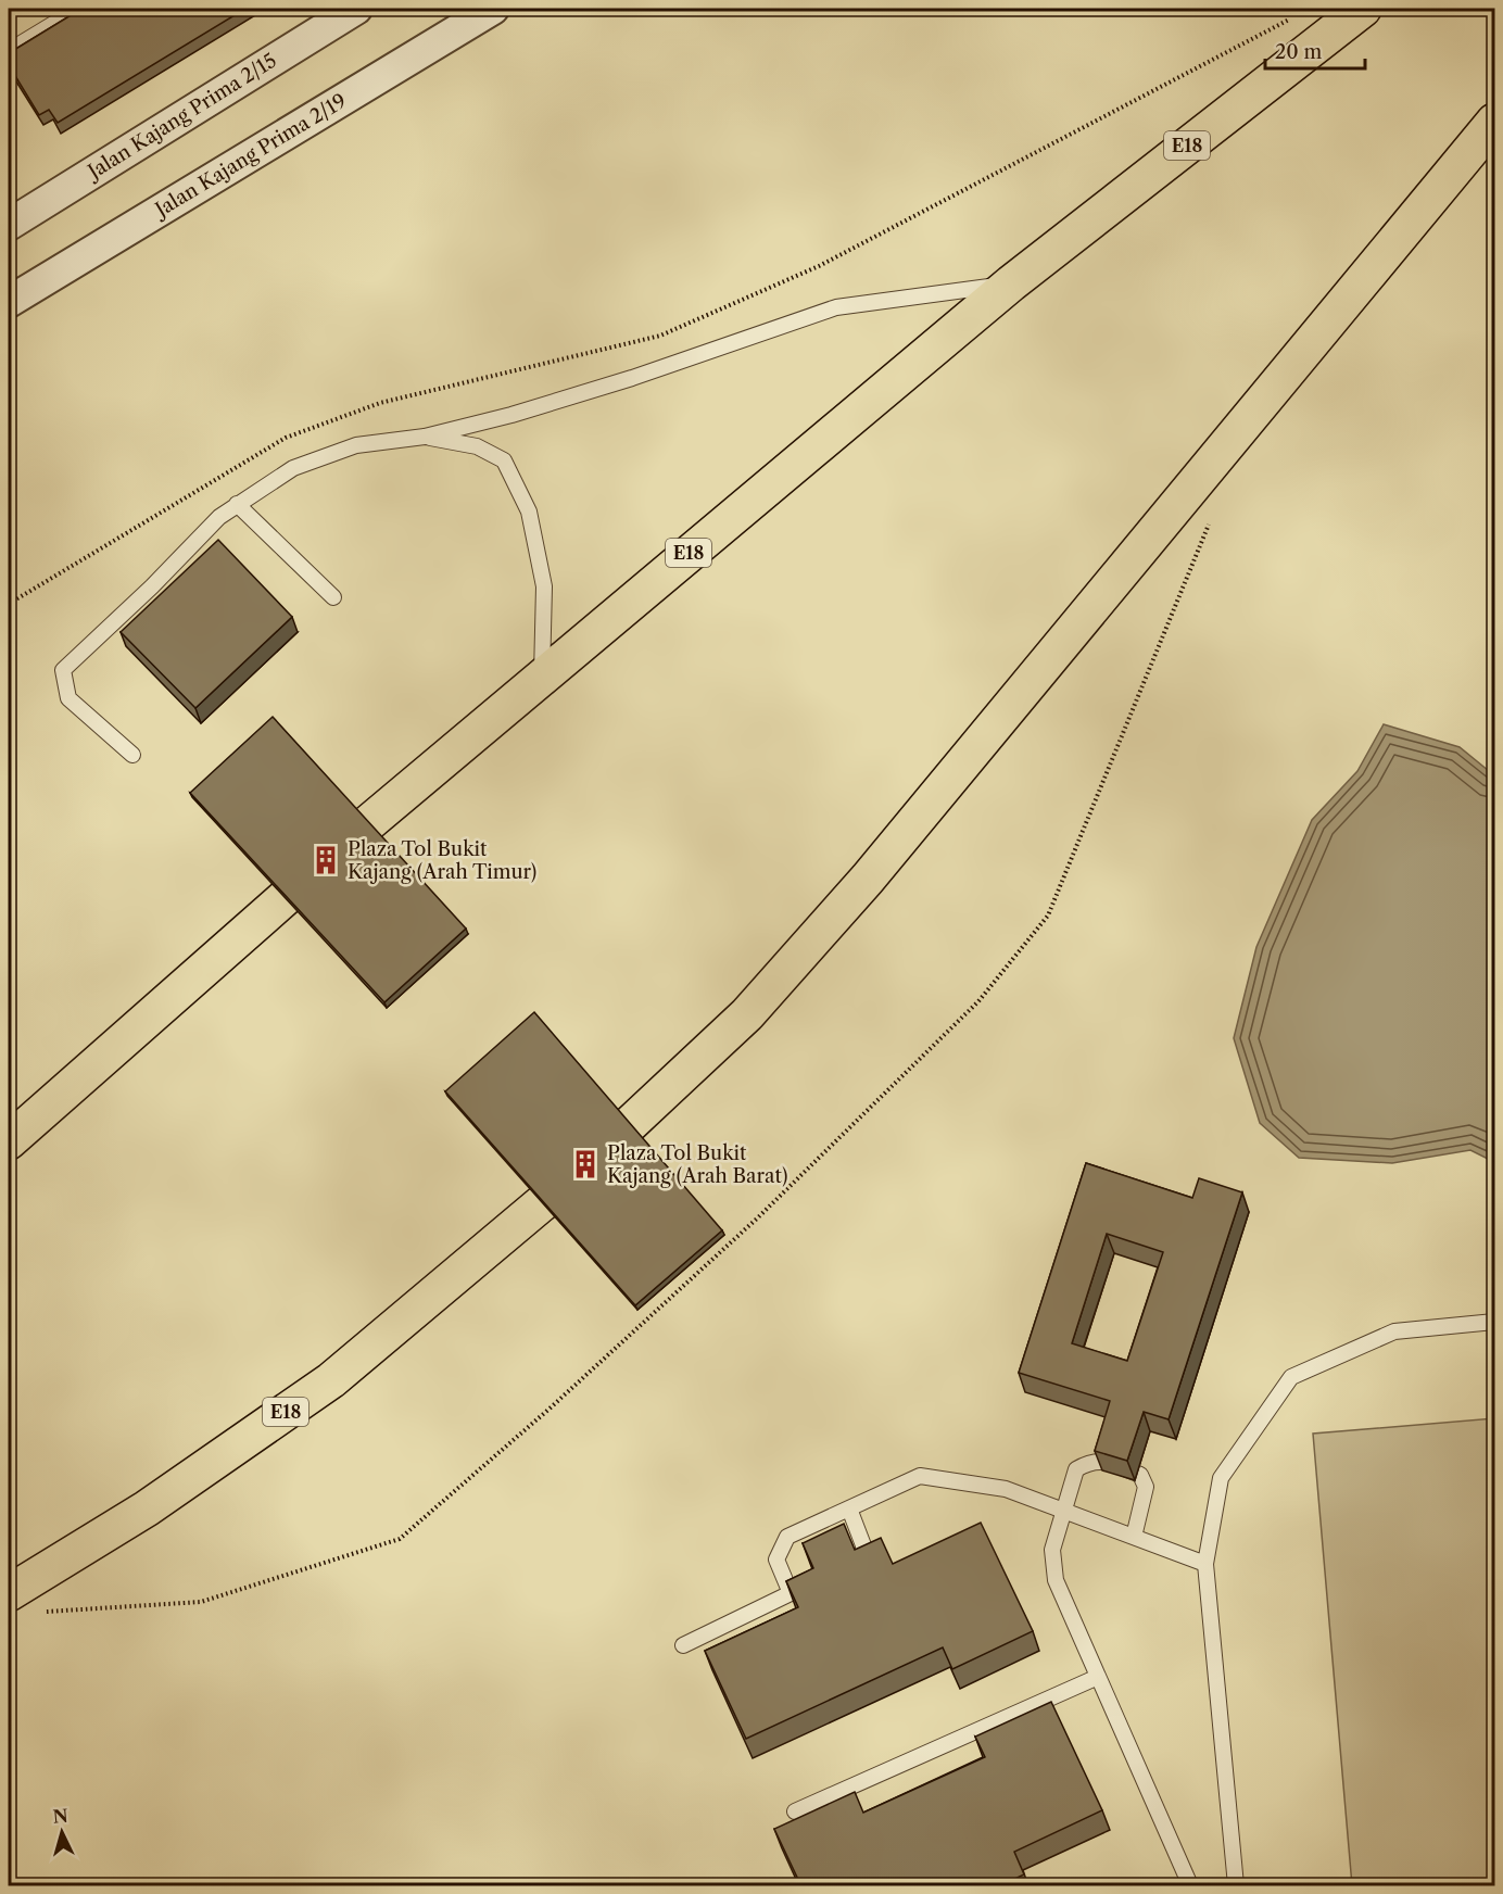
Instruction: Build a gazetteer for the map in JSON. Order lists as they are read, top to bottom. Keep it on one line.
{"streets":{"highway":["E18"],"street":["Jalan Kajang Prima 2/15","Jalan Kajang Prima 2/19"]},"places":{"building":["Plaza Tol Bukit Kajang (Arah Timur)","Plaza Tol Bukit Kajang (Arah Barat)"]},"scale_bar":"20 m","north":"top"}
